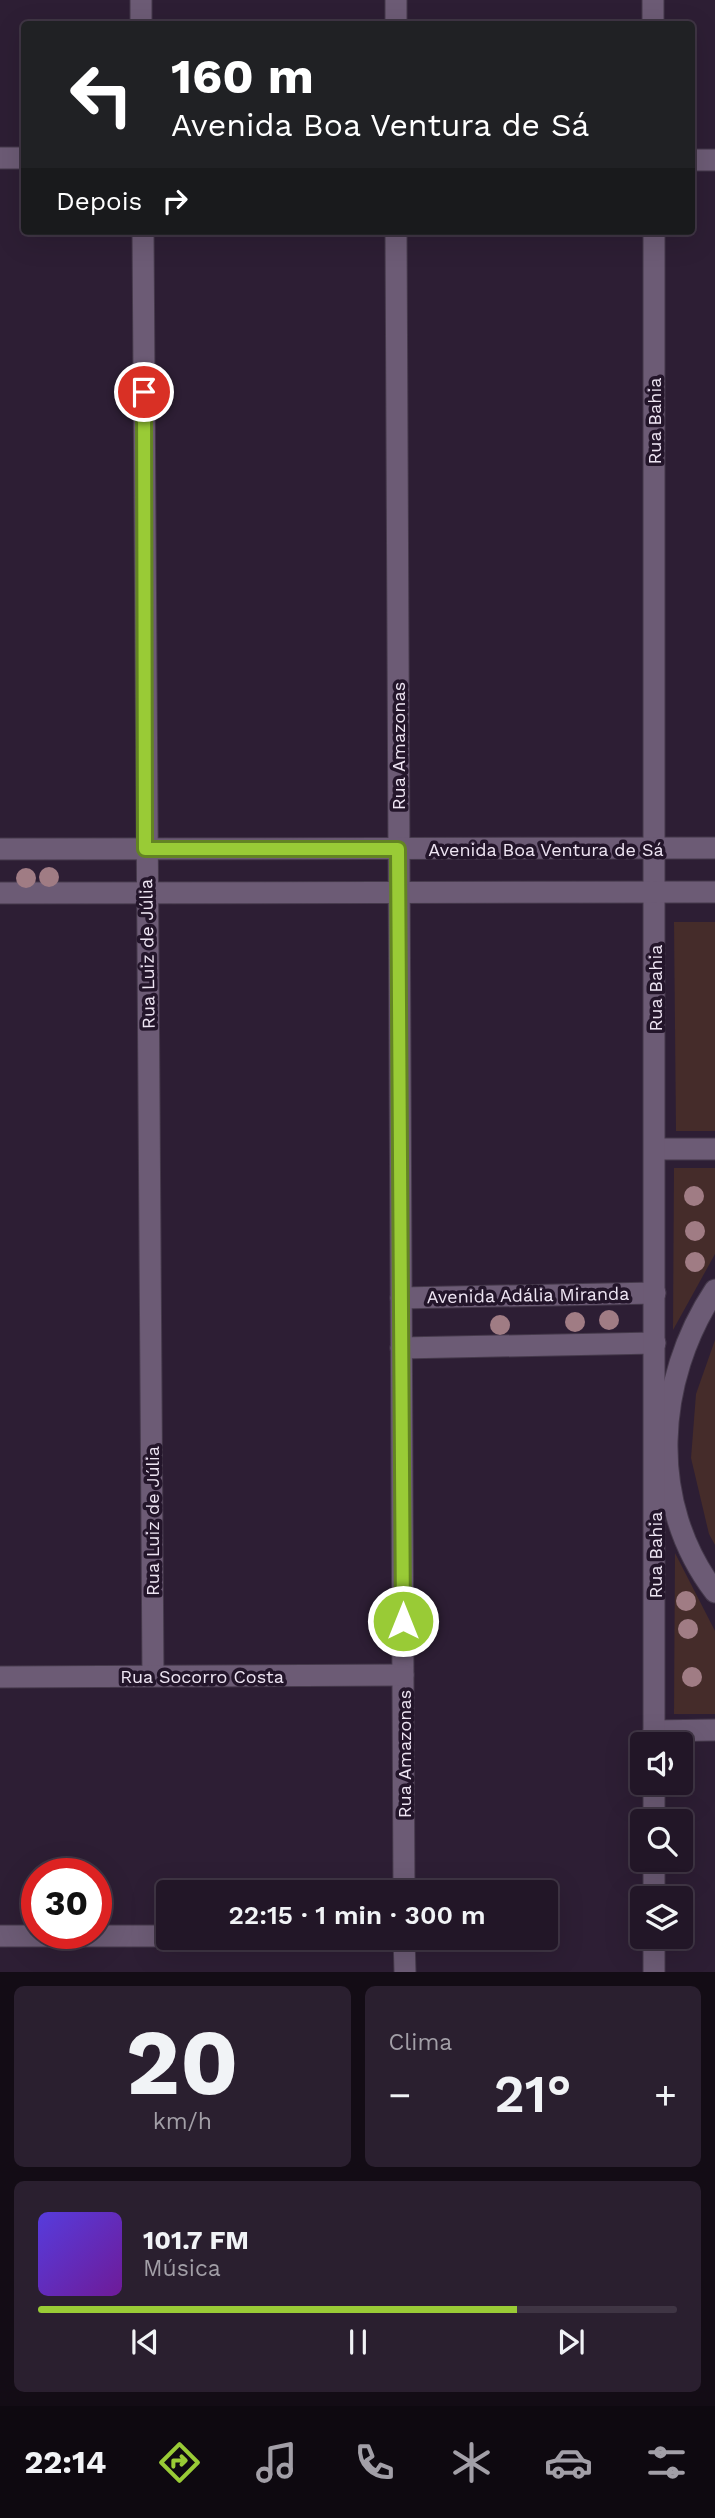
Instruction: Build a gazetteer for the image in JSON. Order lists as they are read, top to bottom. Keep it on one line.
{"streets":{"street":["Rua Bahia","Rua Amazonas","Avenida Boa Ventura de Sá","Rua Luiz de Júlia","Avenida Adália Miranda","Rua Socorro Costa"]},"crossings":[["Rua Bahia","Avenida Boa Ventura de Sá"],["Rua Bahia","Avenida Adália Miranda"],["Rua Amazonas","Avenida Boa Ventura de Sá"],["Rua Amazonas","Avenida Adália Miranda"],["Rua Amazonas","Rua Socorro Costa"],["Avenida Boa Ventura de Sá","Rua Luiz de Júlia"],["Rua Luiz de Júlia","Rua Socorro Costa"]],"page":{"turn":["160 m","Avenida Boa Ventura de Sá"],"then":"Depois","limit":"30","trip":"22:15 · 1 min · 300 m","tile":[["20","km/h"],"Clima"],"heat":["−","21°","+"],"song":["101.7 FM","Música"],"tabs":"22:14"}}
